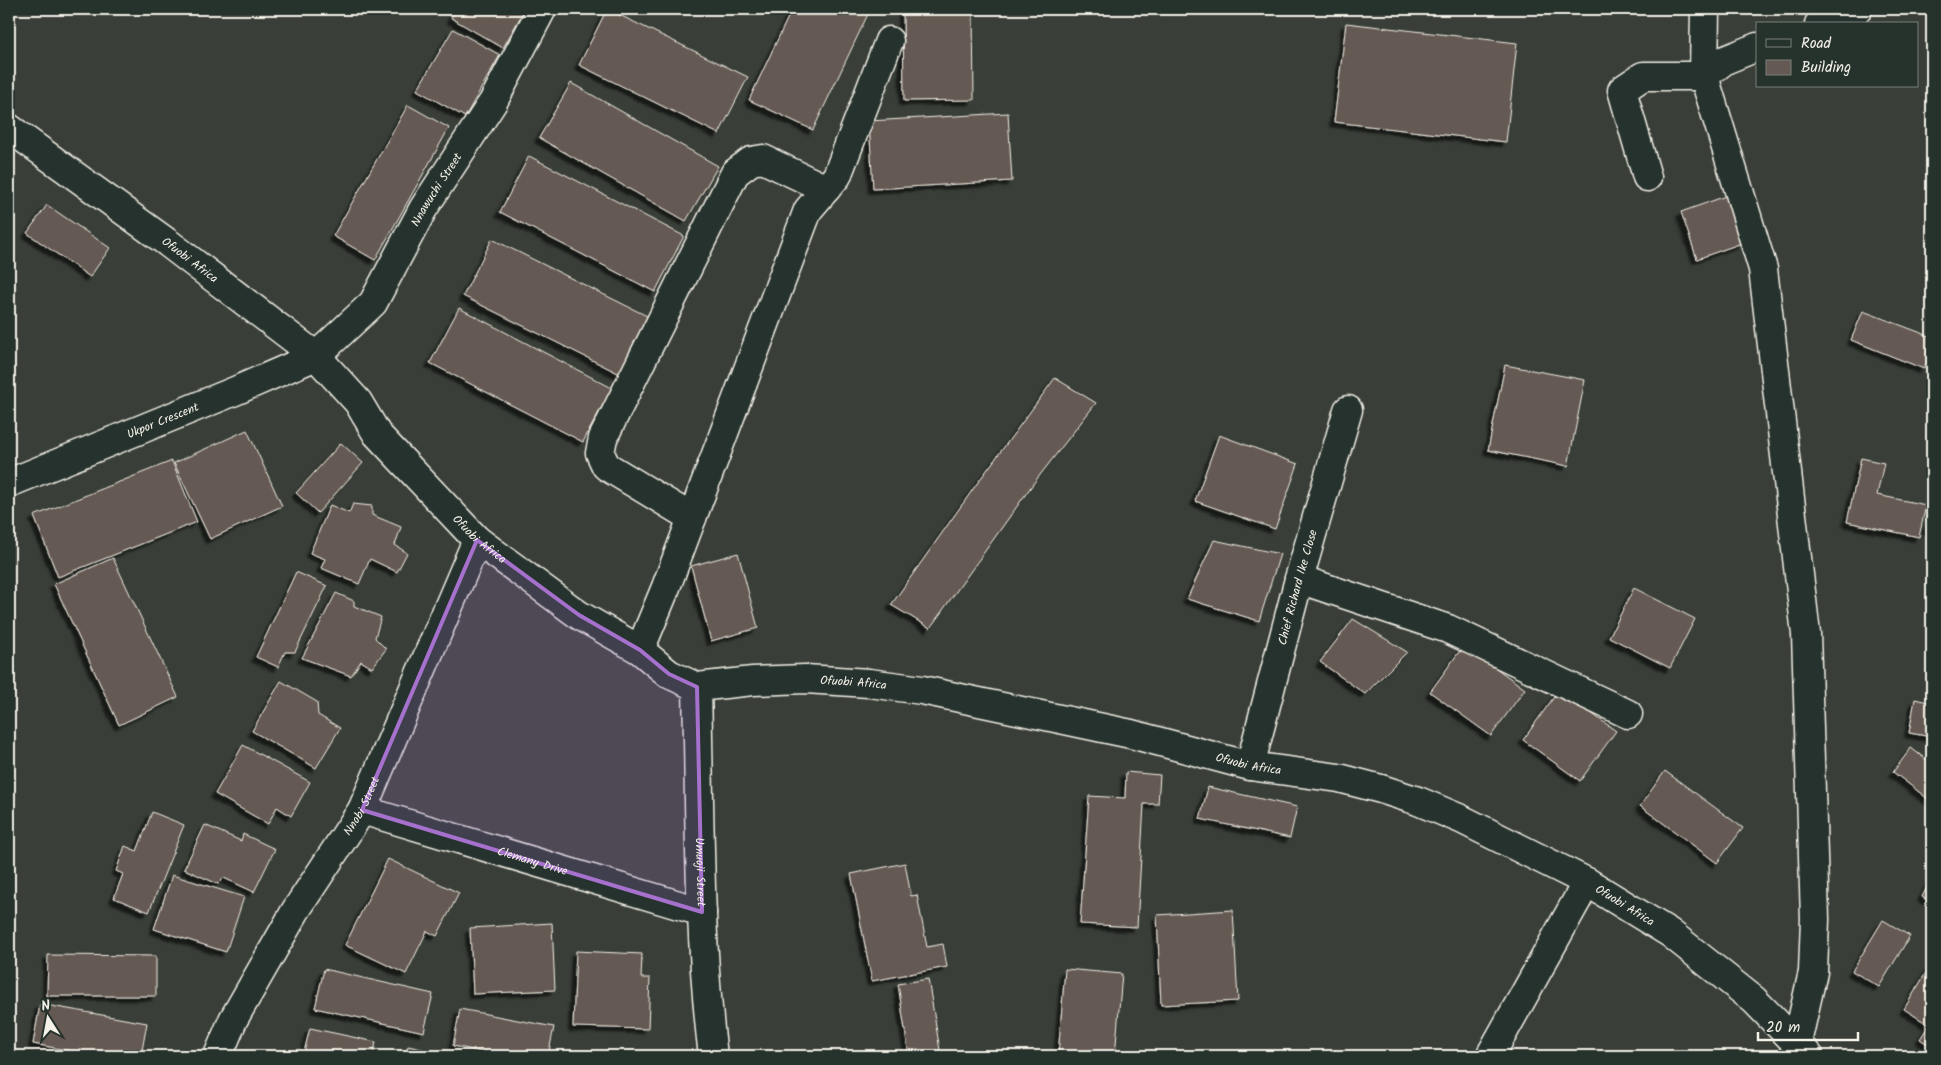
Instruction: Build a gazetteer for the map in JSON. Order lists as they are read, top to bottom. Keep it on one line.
{"streets":{"street":["Nnawuchi Street","Ofuobi Africa","Ukpor Crescent","Chief Richard Ike Close","Nnobi Street","Clemany Drive","Umuoji Street"]},"crossings":[["Nnawuchi Street","Ofuobi Africa"],["Nnawuchi Street","Ukpor Crescent"],["Ofuobi Africa","Ukpor Crescent"],["Ofuobi Africa","Chief Richard Ike Close"],["Ofuobi Africa","Nnobi Street"],["Ofuobi Africa","Umuoji Street"],["Nnobi Street","Clemany Drive"],["Clemany Drive","Umuoji Street"]],"legend":["Road","Building"],"scale_bar":"20 m","north":"top"}
